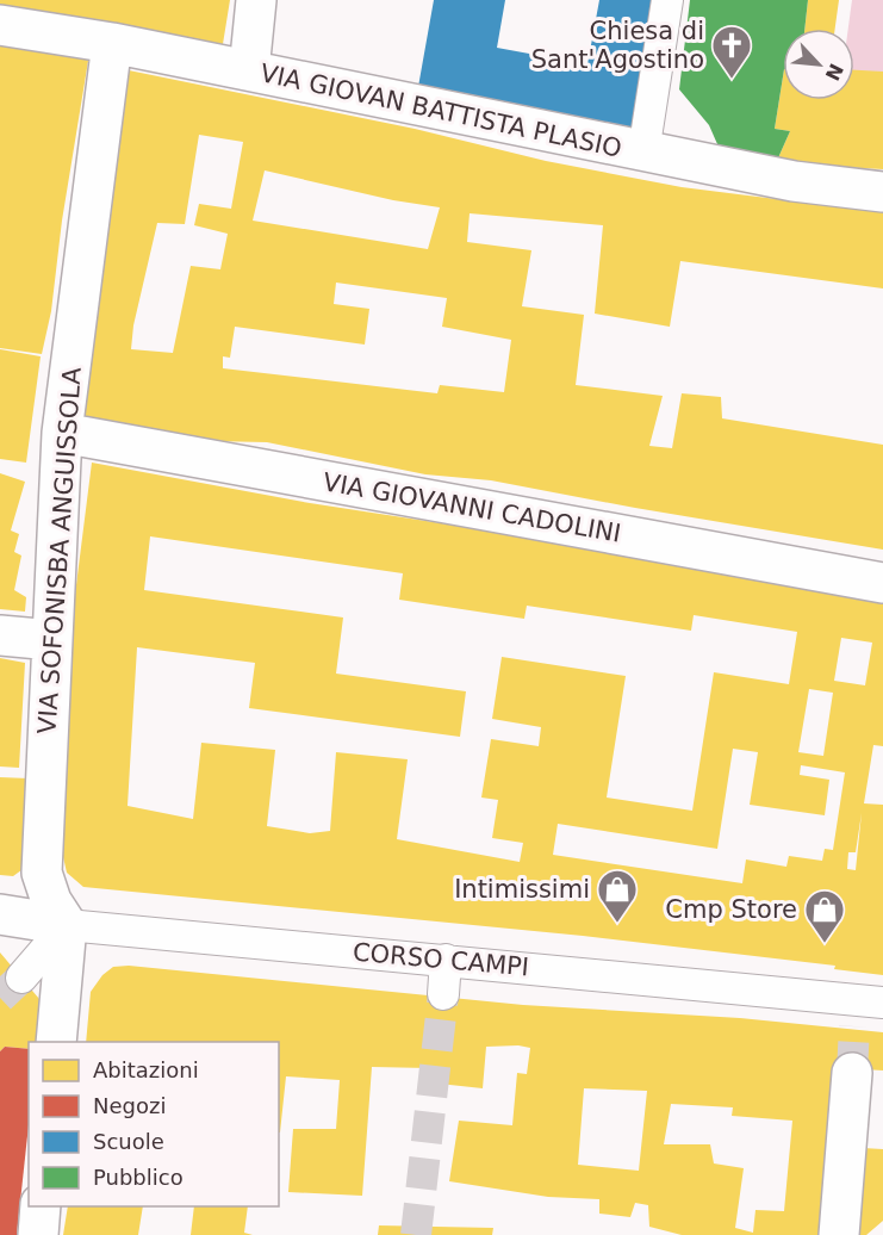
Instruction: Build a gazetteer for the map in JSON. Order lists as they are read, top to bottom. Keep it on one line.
{"streets":{"street":["VIA GIOVAN BATTISTA PLASIO","VIA GIOVANNI CADOLINI","VIA SOFONISBA ANGUISSOLA","CORSO CAMPI"]},"crossings":[["VIA GIOVAN BATTISTA PLASIO","VIA SOFONISBA ANGUISSOLA"],["VIA GIOVANNI CADOLINI","VIA SOFONISBA ANGUISSOLA"],["VIA SOFONISBA ANGUISSOLA","CORSO CAMPI"]],"places":{"church":["Chiesa di Sant'Agostino"],"shop":["Intimissimi","Cmp Store"]},"legend":["Abitazioni","Negozi","Scuole","Pubblico"],"north":"bottom right"}
